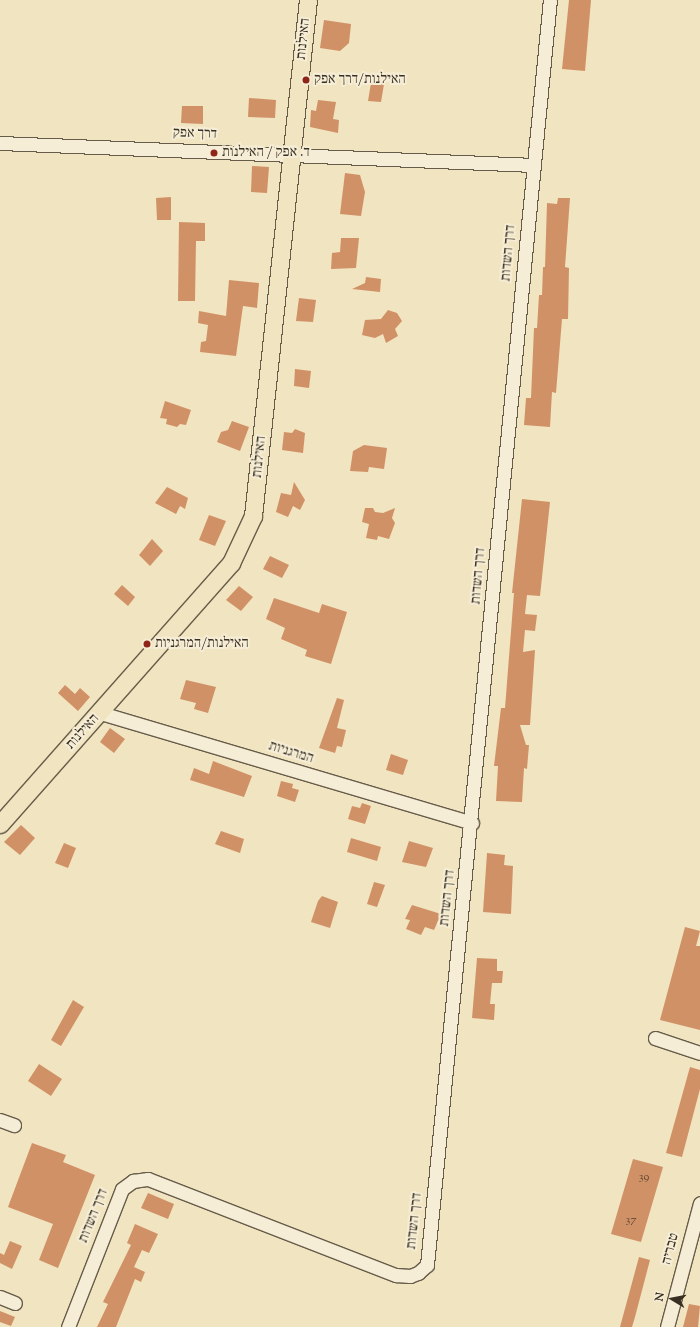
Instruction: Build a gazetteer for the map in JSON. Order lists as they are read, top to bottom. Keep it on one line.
{"streets":{"main road":["האילנות"],"street":["דרך אפק","דרך השדות","המרגניות","טבריה"]},"crossings":[["האילנות","דרך אפק"],["האילנות","המרגניות"],["דרך אפק","דרך השדות"],["דרך השדות","המרגניות"]],"places":["האילנות/דרך אפק","ד. אפק / האילנות","האילנות/המרגניות"],"house_numbers":["39","37"],"north":"left"}
